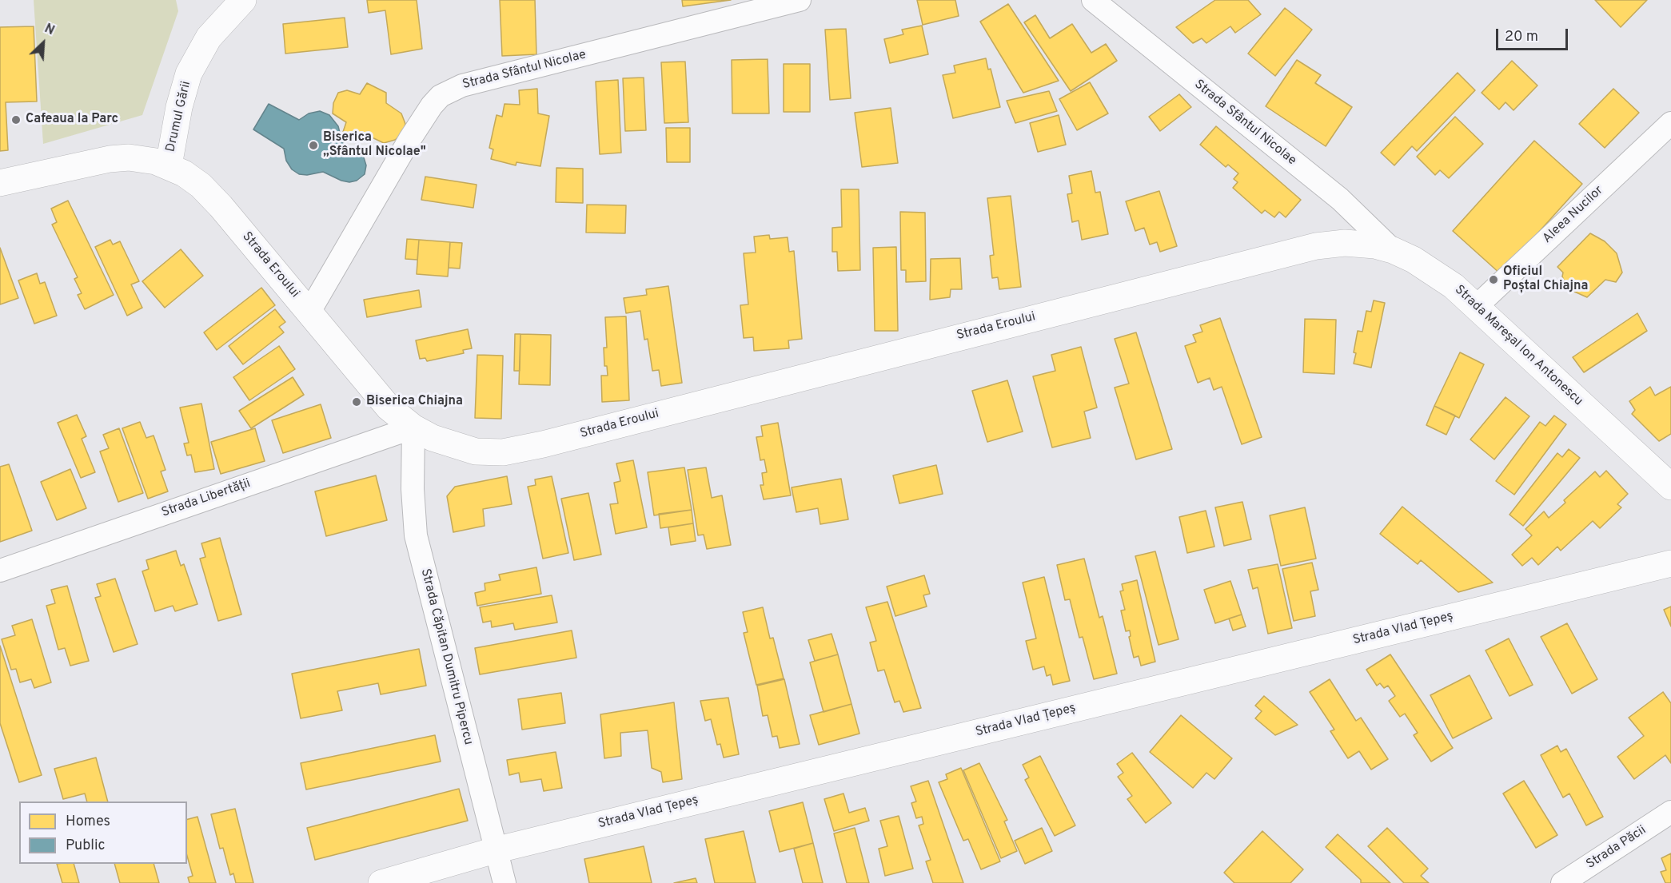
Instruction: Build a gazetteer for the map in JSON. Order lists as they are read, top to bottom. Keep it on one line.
{"streets":{"main road":["Drumul Gării","Strada Eroului","Strada Mareșal Ion Antonescu","Strada Vlad Țepeș"],"street":["Strada Sfântul Nicolae","Aleea Nucilor","Strada Libertății","Strada Căpitan Dumitru Pipercu","Strada Păcii"]},"crossings":[["Strada Sfântul Nicolae","Strada Eroului"],["Strada Sfântul Nicolae","Strada Mareșal Ion Antonescu"],["Drumul Gării","Strada Eroului"],["Aleea Nucilor","Strada Mareșal Ion Antonescu"],["Strada Eroului","Strada Mareșal Ion Antonescu"],["Strada Eroului","Strada Libertății"],["Strada Eroului","Strada Căpitan Dumitru Pipercu"],["Strada Libertății","Strada Căpitan Dumitru Pipercu"],["Strada Vlad Țepeș","Strada Căpitan Dumitru Pipercu"]],"places":["Cafeaua la Parc","Biserica „Sfântul Nicolae\"","Oficiul Poștal Chiajna","Biserica Chiajna"],"legend":["Homes","Public"],"scale_bar":"20 m","north":"top right"}
